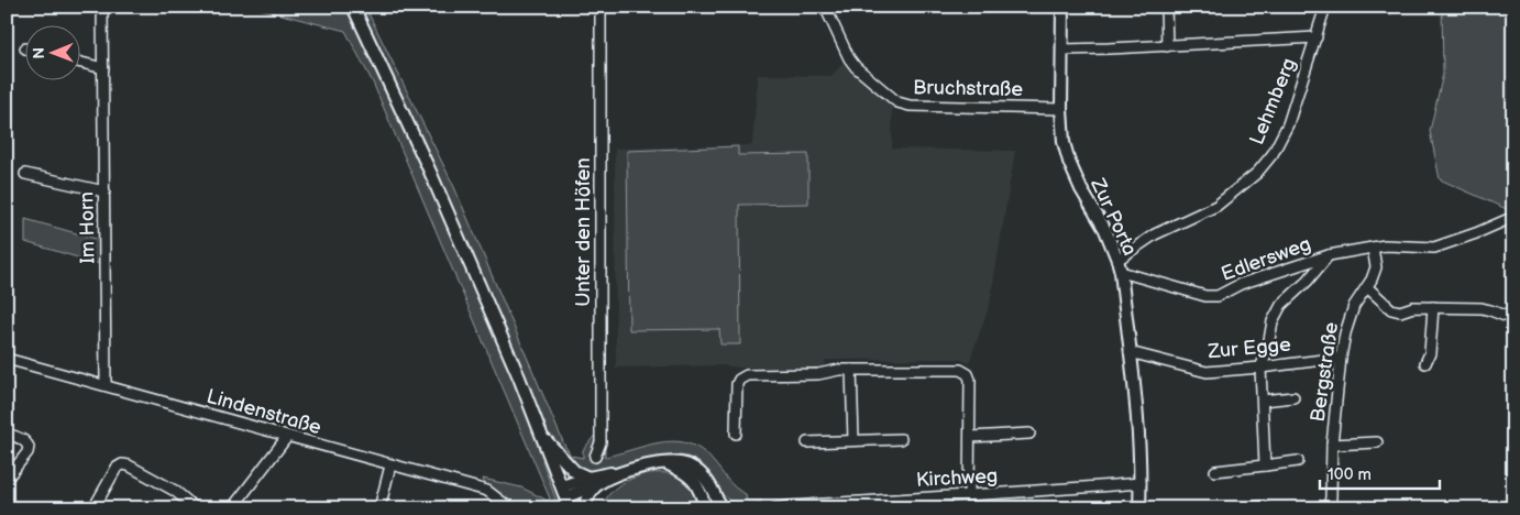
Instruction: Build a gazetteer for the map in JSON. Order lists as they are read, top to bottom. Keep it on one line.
{"streets":{"main road":["Zur Porta"],"street":["Bruchstraße","Lehmberg","Im Horn","Unter den Höfen","Edlersweg","Zur Egge","Bergstraße","Lindenstraße","Kirchweg"]},"crossings":[["Bruchstraße","Zur Porta"],["Lehmberg","Zur Porta"],["Zur Porta","Edlersweg"],["Zur Porta","Zur Egge"],["Zur Porta","Kirchweg"],["Im Horn","Lindenstraße"],["Edlersweg","Bergstraße"],["Zur Egge","Bergstraße"]],"scale_bar":"100 m","north":"left"}
